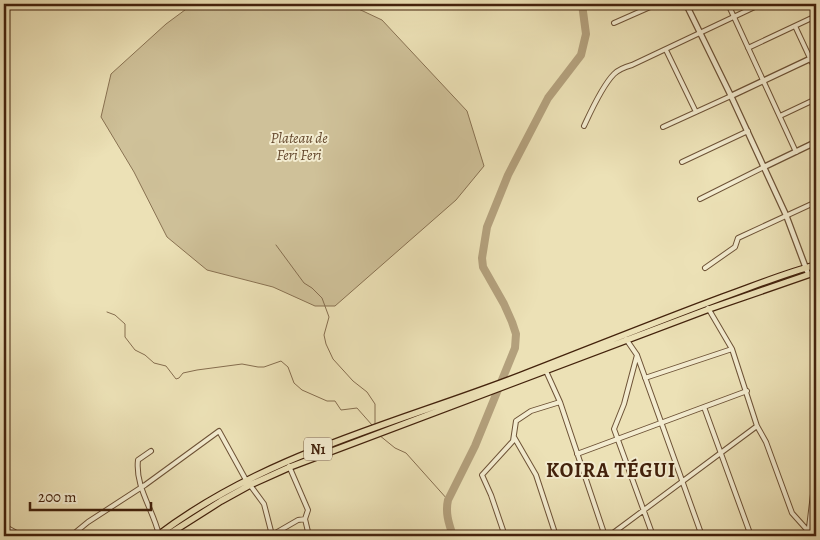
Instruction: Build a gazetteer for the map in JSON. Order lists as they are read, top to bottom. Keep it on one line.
{"streets":{"main road":["N1"]},"districts":["KOIRA TÉGUI"],"parks":["Plateau de Feri Feri"],"scale_bar":"200 m"}
